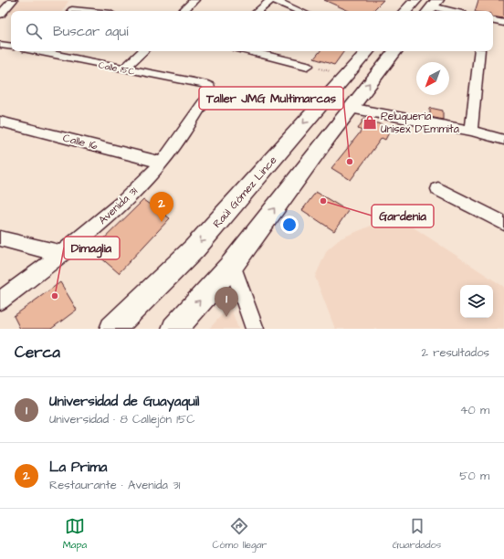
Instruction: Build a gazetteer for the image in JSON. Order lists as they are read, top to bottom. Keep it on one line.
{"streets":{"main road":["Raúl Gómez Lince"],"street":["Calle 15C","Calle 16","Avenida 31"]},"crossings":[["Calle 15C","Avenida 31"],["Calle 16","Avenida 31"]],"places":{"shop":["Peluqueria Unisex D'Emmita"],"other":["Taller JMG Multimarcas","Gardenia","Dimaglia"]},"north":"bottom left","page":{"search":"Buscar aquí","pins":["2","1"],"heading":["Cerca","2 resultados"],"list":[{"mark":"1","name":"Universidad de Guayaquil","note":"Universidad · 8 Callejón 15C","value":"40 m"},{"mark":"2","name":"La Prima","note":"Restaurante · Avenida 31","value":"50 m"}],"nav":["Mapa","Cómo llegar","Guardados"]}}
